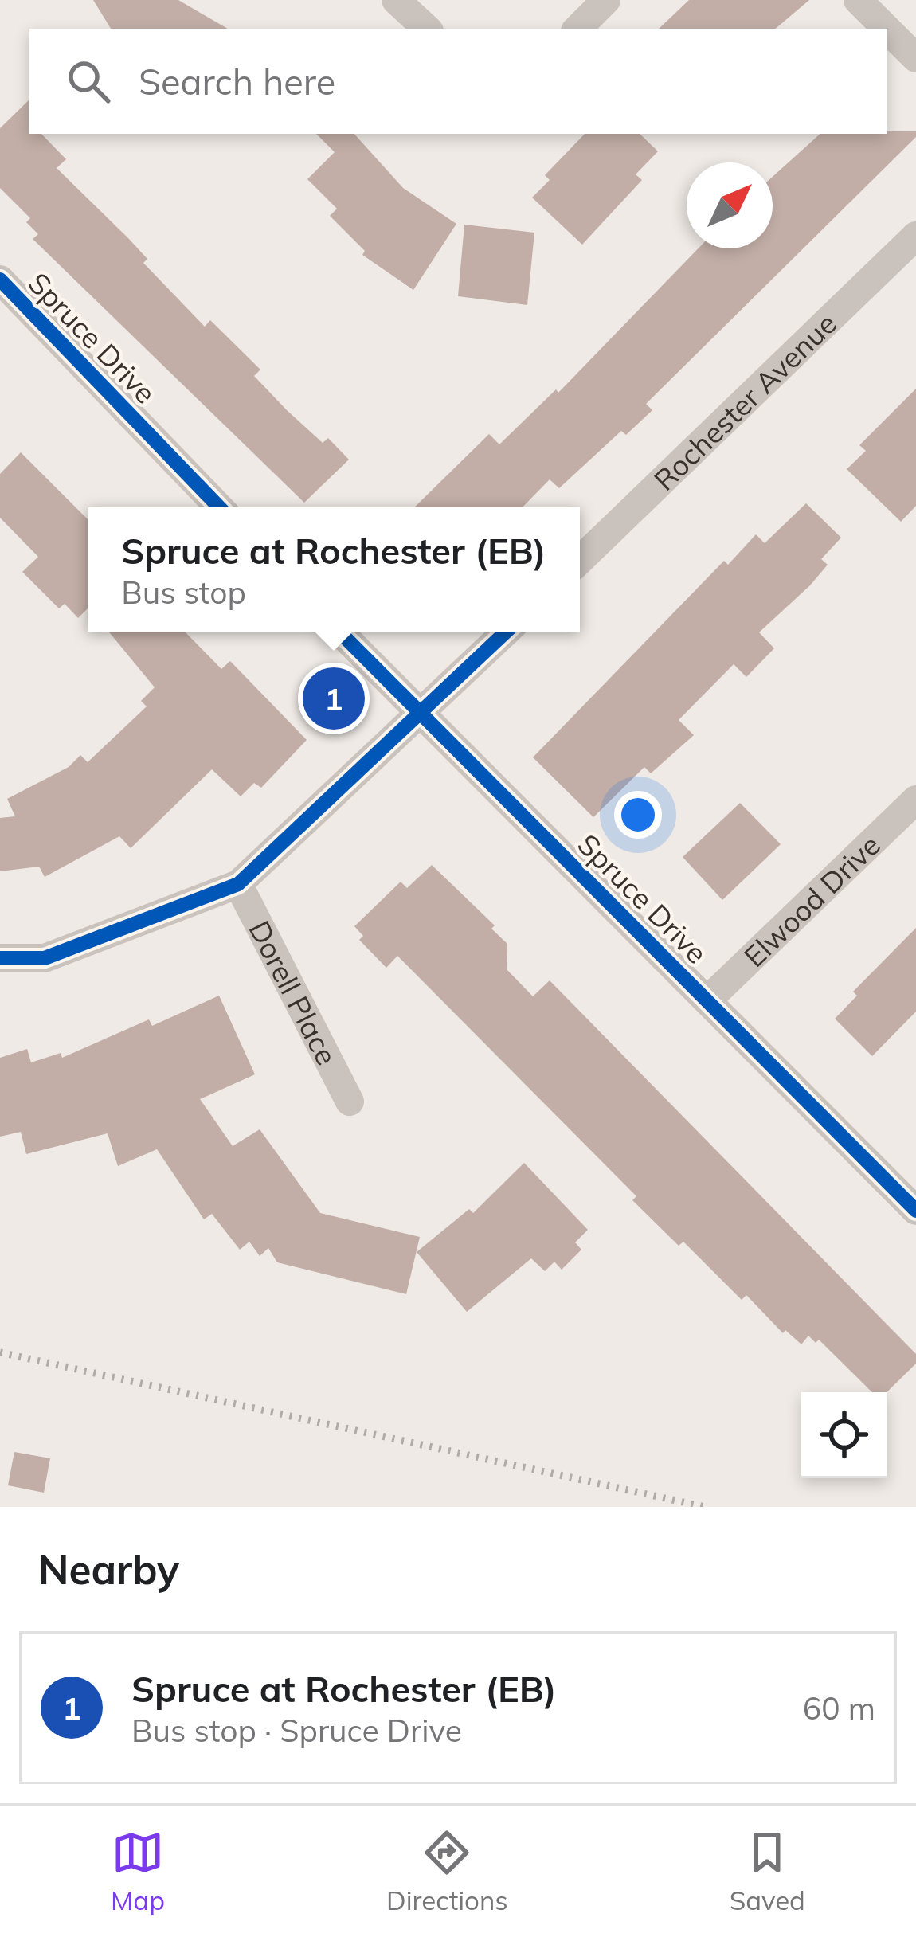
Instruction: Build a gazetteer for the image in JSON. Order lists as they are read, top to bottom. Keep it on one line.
{"streets":{"street":["Spruce Drive","Rochester Avenue","Elwood Drive","Dorell Place"]},"crossings":[["Spruce Drive","Elwood Drive"]],"north":"top right","page":{"search":"Search here","popup":["Spruce at Rochester (EB)","Bus stop"],"pins":"1","heading":"Nearby","list":[{"mark":"1","name":"Spruce at Rochester (EB)","note":"Bus stop · Spruce Drive","value":"60 m"}],"nav":["Map","Directions","Saved"]}}
